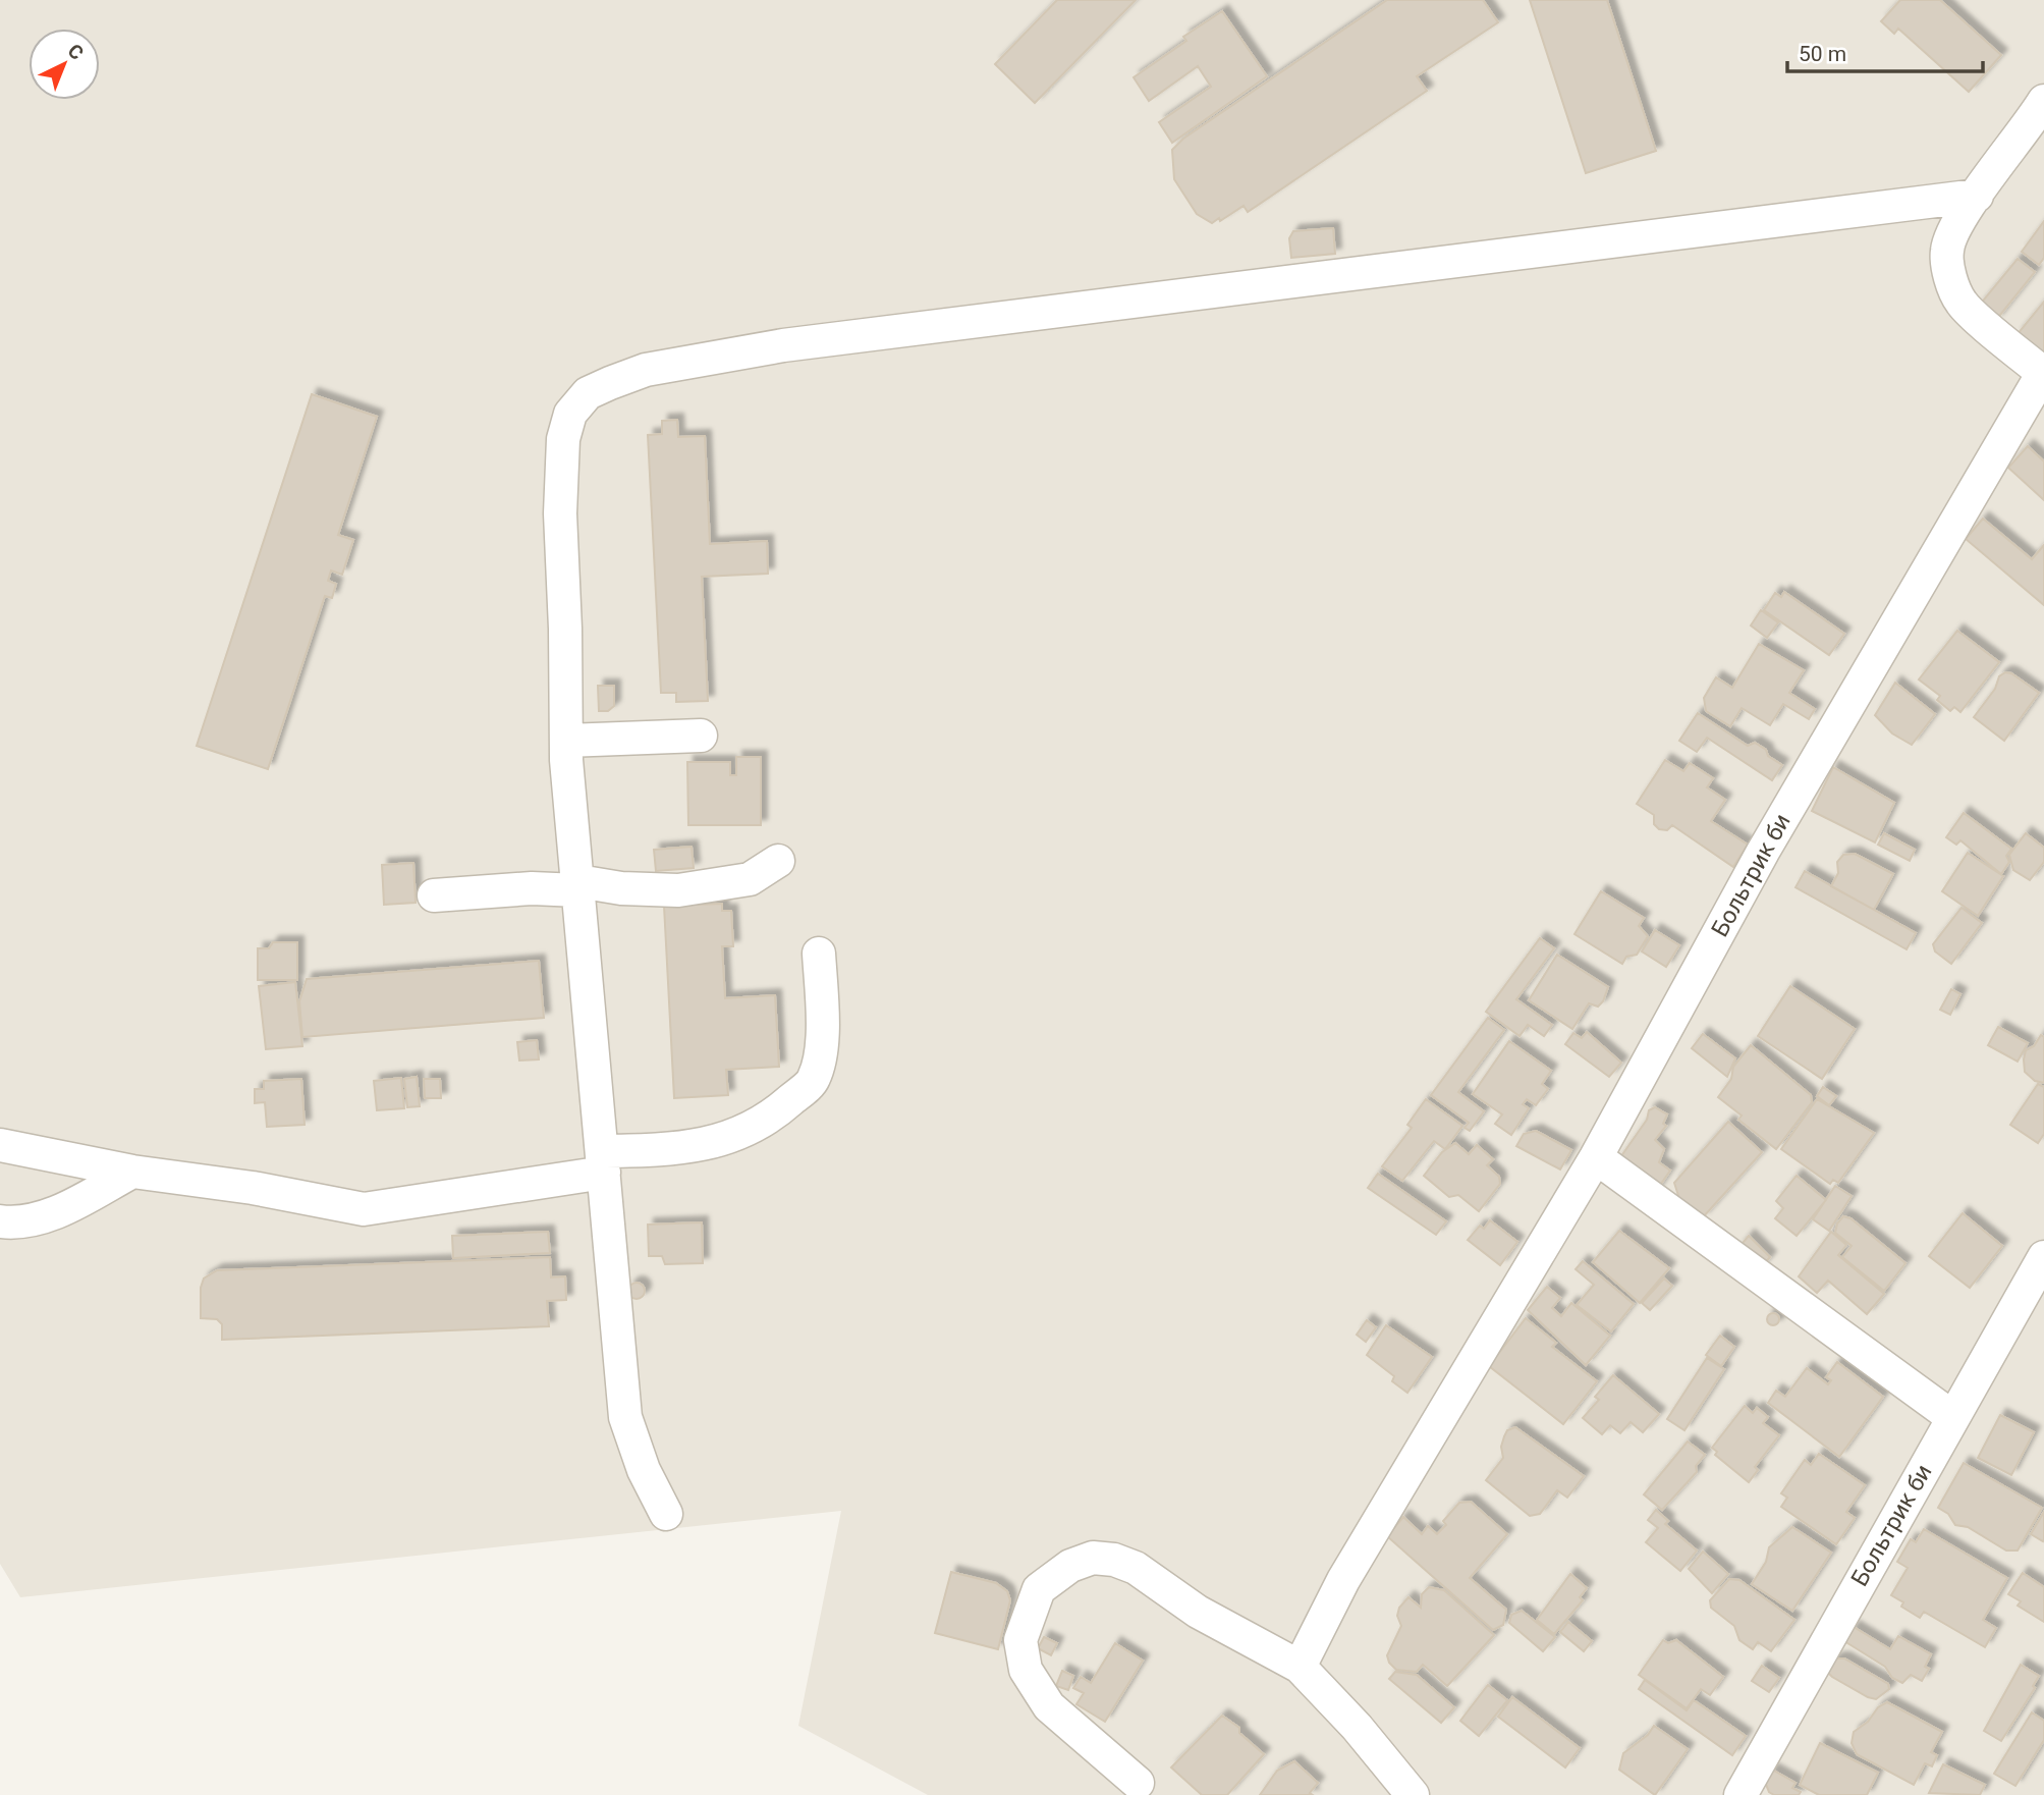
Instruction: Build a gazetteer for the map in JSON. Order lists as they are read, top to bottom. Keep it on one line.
{"streets":{"street":["Больтрик би"]},"scale_bar":"50 m","north":"top right"}
